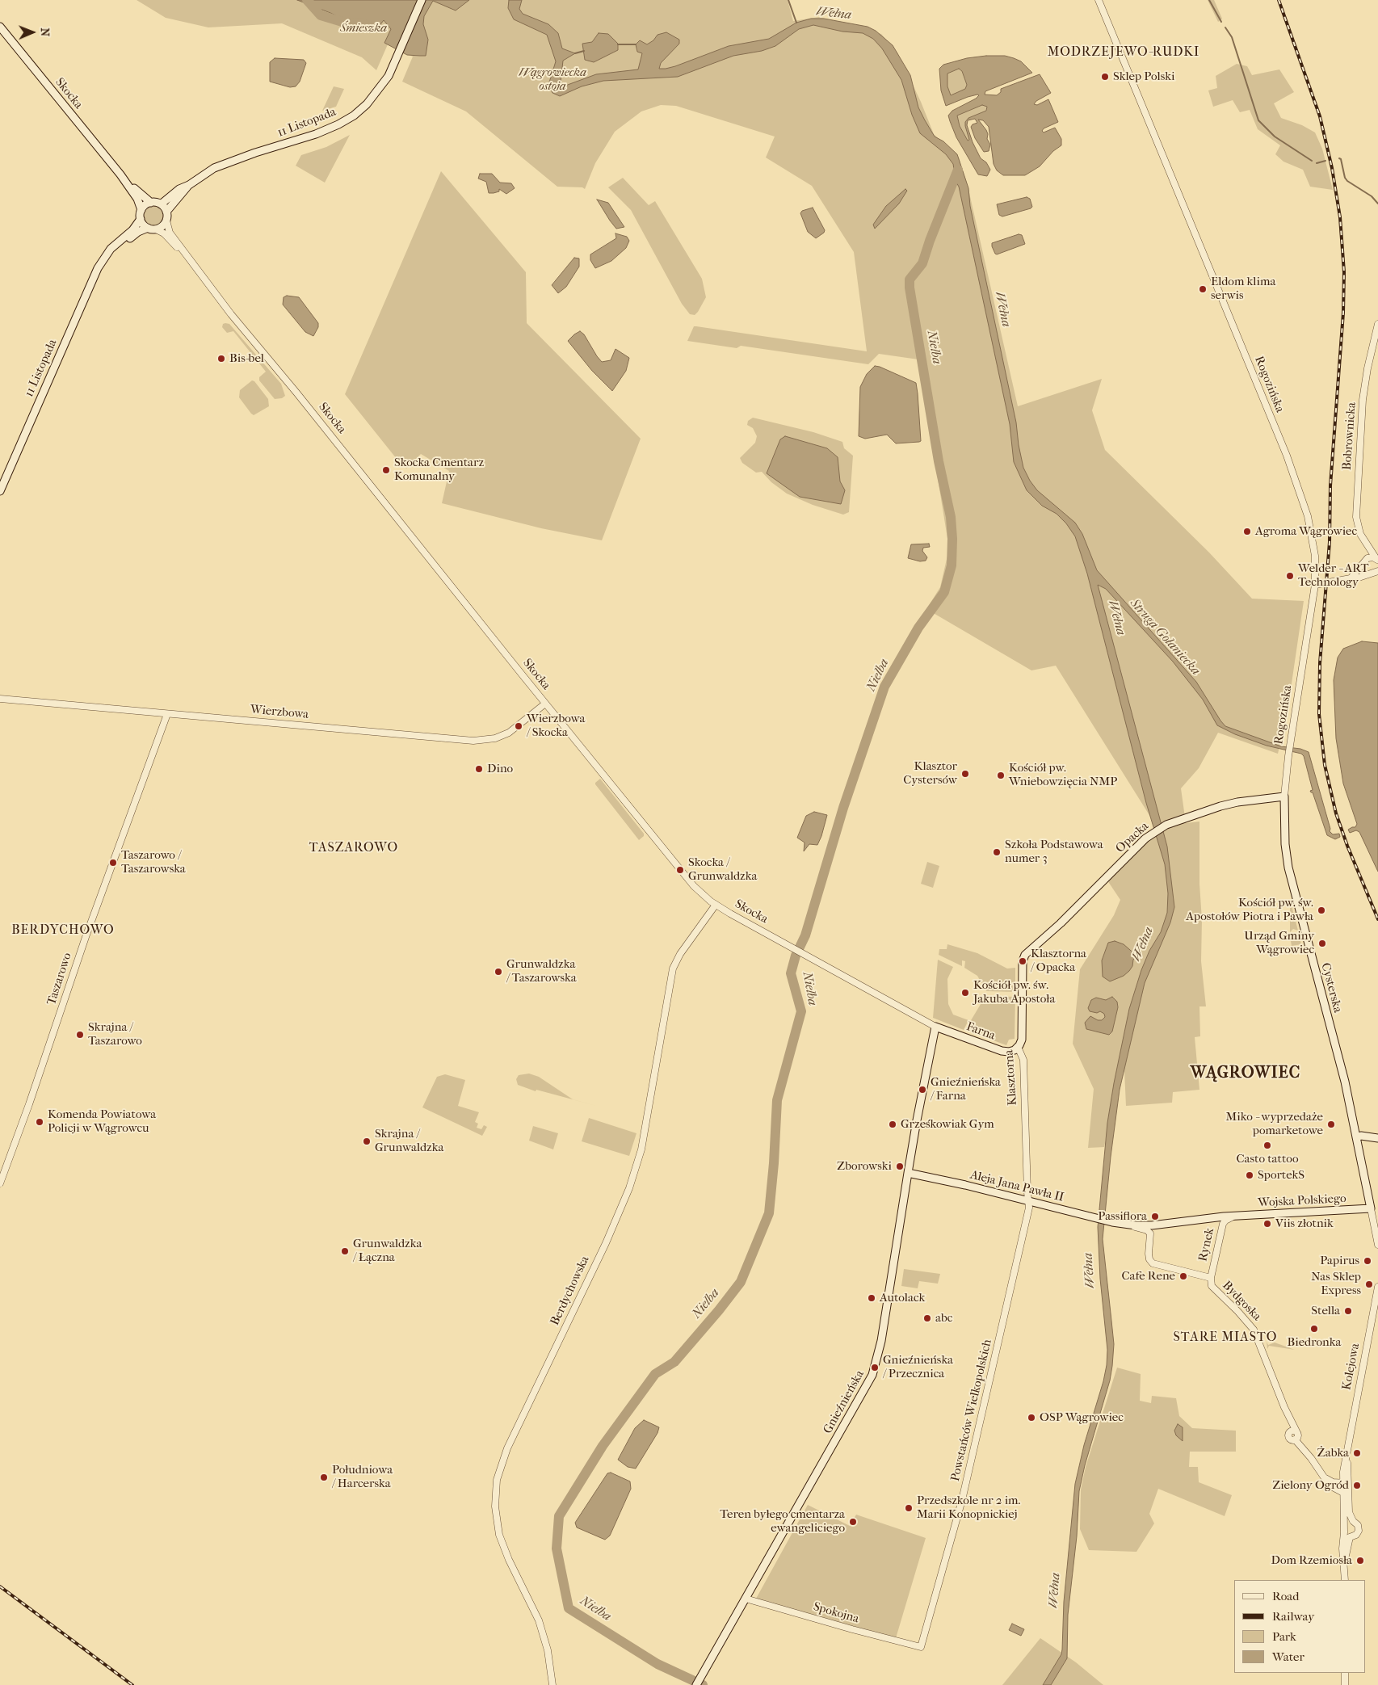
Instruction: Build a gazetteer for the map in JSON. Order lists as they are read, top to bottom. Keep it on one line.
{"streets":{"main road":["Skocka","11 Listopada","Opacka","Cysterska","Farna","Klasztorna","Aleja Jana Pawła II","Wojska Polskiego","Rynek","Gnieźnieńska"],"street":["Rogozińska","Bobrownicka","Wierzbowa","Taszarowo","Berdychowska","Bydgoska","Kolejowa","Powstańców Wielkopolskich","Spokojna"]},"crossings":[["Skocka","11 Listopada"],["Skocka","Wierzbowa"],["Skocka","Farna"],["Skocka","Berdychowska"],["Skocka","Gnieźnieńska"],["Rogozińska","Opacka"],["Rogozińska","Cysterska"],["Wierzbowa","Taszarowo"],["Opacka","Cysterska"],["Opacka","Klasztorna"],["Farna","Klasztorna"],["Farna","Gnieźnieńska"],["Klasztorna","Aleja Jana Pawła II"],["Klasztorna","Powstańców Wielkopolskich"],["Aleja Jana Pawła II","Rynek"],["Aleja Jana Pawła II","Gnieźnieńska"],["Aleja Jana Pawła II","Powstańców Wielkopolskich"],["Wojska Polskiego","Rynek"],["Rynek","Bydgoska"],["Bydgoska","Kolejowa"],["Gnieźnieńska","Spokojna"],["Powstańców Wielkopolskich","Spokojna"]],"districts":["MODRZEJEWO-RUDKI","TASZAROWO","BERDYCHOWO","WĄGROWIEC","STARE MIASTO"],"water":["Wełna","Nielba","Struga Gołaniecka"],"parks":["Śmieszka","Wągrowiecka ostoja"],"places":["Sklep Polski","Eldom klima serwis","Bis-bel","Skocka Cmentarz Komunalny","Agroma Wągrowiec","Welder - ART Technology","Wierzbowa / Skocka","Dino","Klasztor Cystersów","Kościół pw. Wniebowzięcia NMP","Szkoła Podstawowa numer 3","Taszarowo / Taszarowska","Skocka / Grunwaldzka","Kościół pw. św. Apostołów Piotra i Pawła","Urząd Gminy Wągrowiec","Klasztorna / Opacka","Grunwaldzka / Taszarowska","Kościół pw. św. Jakuba Apostoła","Skrajna / Taszarowo","Gnieźnieńska / Farna","Komenda Powiatowa Policji w Wągrowcu","Grześkowiak Gym","Miko - wyprzedaże pomarketowe","Skrajna / Grunwaldzka","Casto tattoo","Zborowski","SportekS","Passiflora","Viis złotnik","Grunwaldzka / Łączna","Papirus","Cafe Rene","Nas Sklep Express","Autolack","Stella","abc","Biedronka","Gnieźnieńska / Przecznica","OSP Wągrowiec","Żabka","Południowa / Harcerska","Zielony Ogród","Przedszkole nr 2 im. Marii Konopnickiej","Teren byłego cmentarza ewangeliciego","Dom Rzemiosła"],"legend":["Road","Railway","Park","Water"],"north":"right"}
